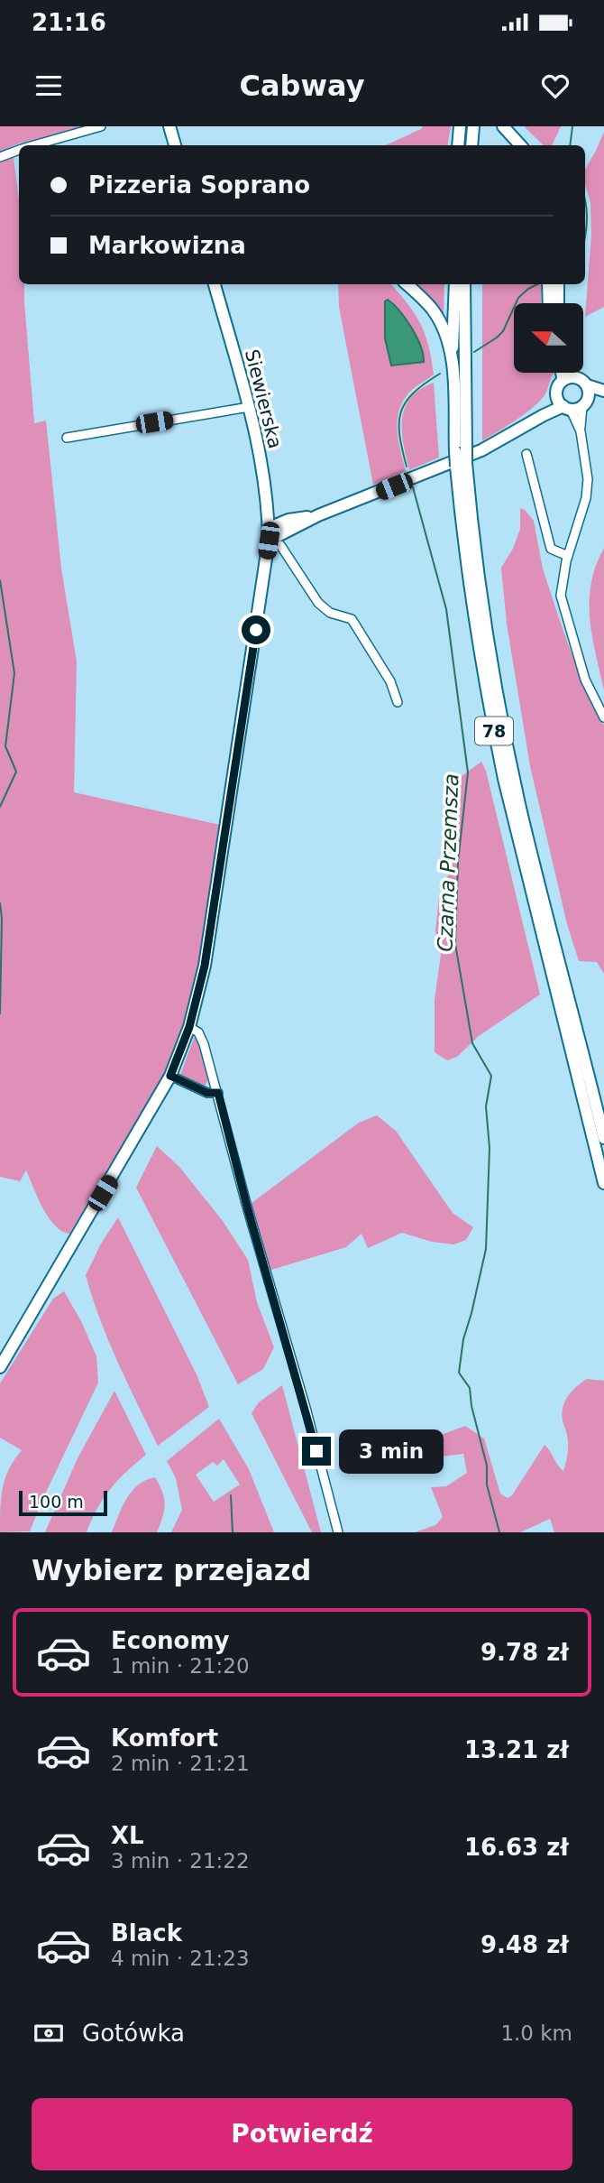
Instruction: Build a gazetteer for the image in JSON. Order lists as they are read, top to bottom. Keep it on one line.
{"streets":{"main road":["Siewierska","78"]},"water":["Czarna Przemsza"],"scale_bar":"100 m","north":"left","page":{"status":"21:16","header":"Cabway","banner":["Pizzeria Soprano","Markowizna"],"bubble":"3 min","scale":"100 m","heading":"Wybierz przejazd","list":[{"name":"Economy","note":"1 min · 21:20","value":"9.78 zł"},{"name":"Komfort","note":"2 min · 21:21","value":"13.21 zł"},{"name":"XL","note":"3 min · 21:22","value":"16.63 zł"},{"name":"Black","note":"4 min · 21:23","value":"9.48 zł"}],"pay":["Gotówka","1.0 km"],"buttons":"Potwierdź"}}
